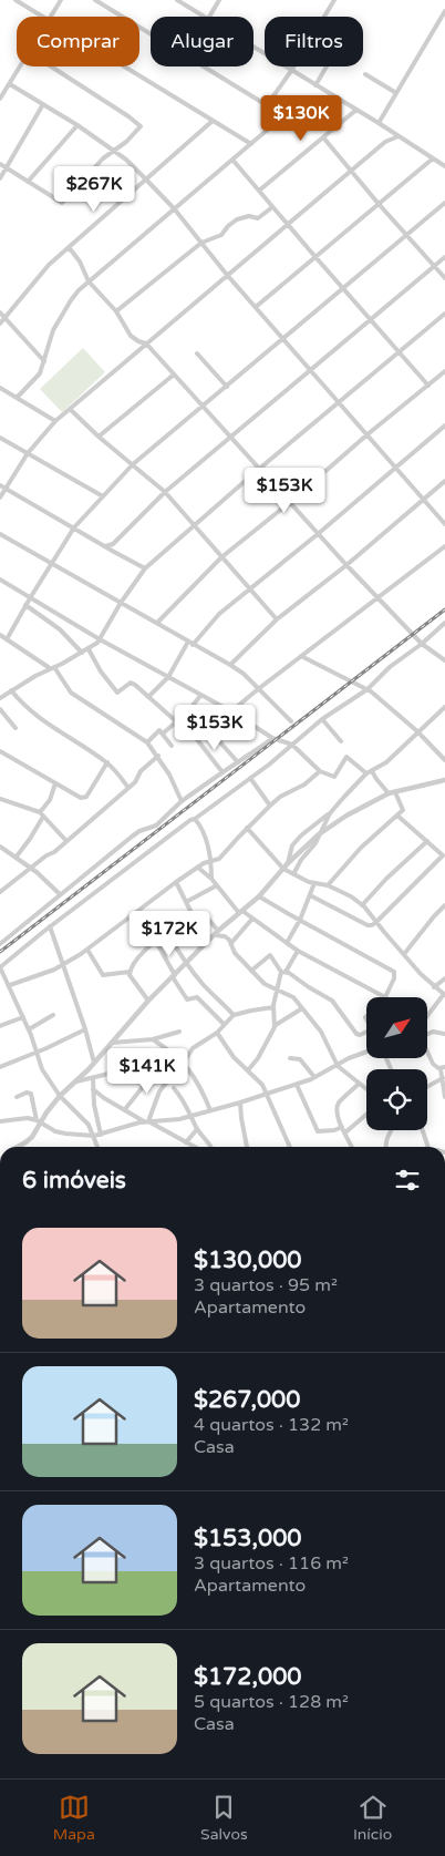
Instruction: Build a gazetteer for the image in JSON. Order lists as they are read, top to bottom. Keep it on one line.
{"north":"top right","page":{"chip":["Comprar","Alugar","Filtros"],"price":["$130K","$267K","$153K","$153K","$172K","$141K"],"heading":"6 imóveis","list":[{"name":"$130,000","note":"3 quartos · 95 m² · Apartamento"},{"name":"$267,000","note":"4 quartos · 132 m² · Casa"},{"name":"$153,000","note":"3 quartos · 116 m² · Apartamento"},{"name":"$172,000","note":"5 quartos · 128 m² · Casa"}],"tabs":["Mapa","Salvos","Início"]}}
